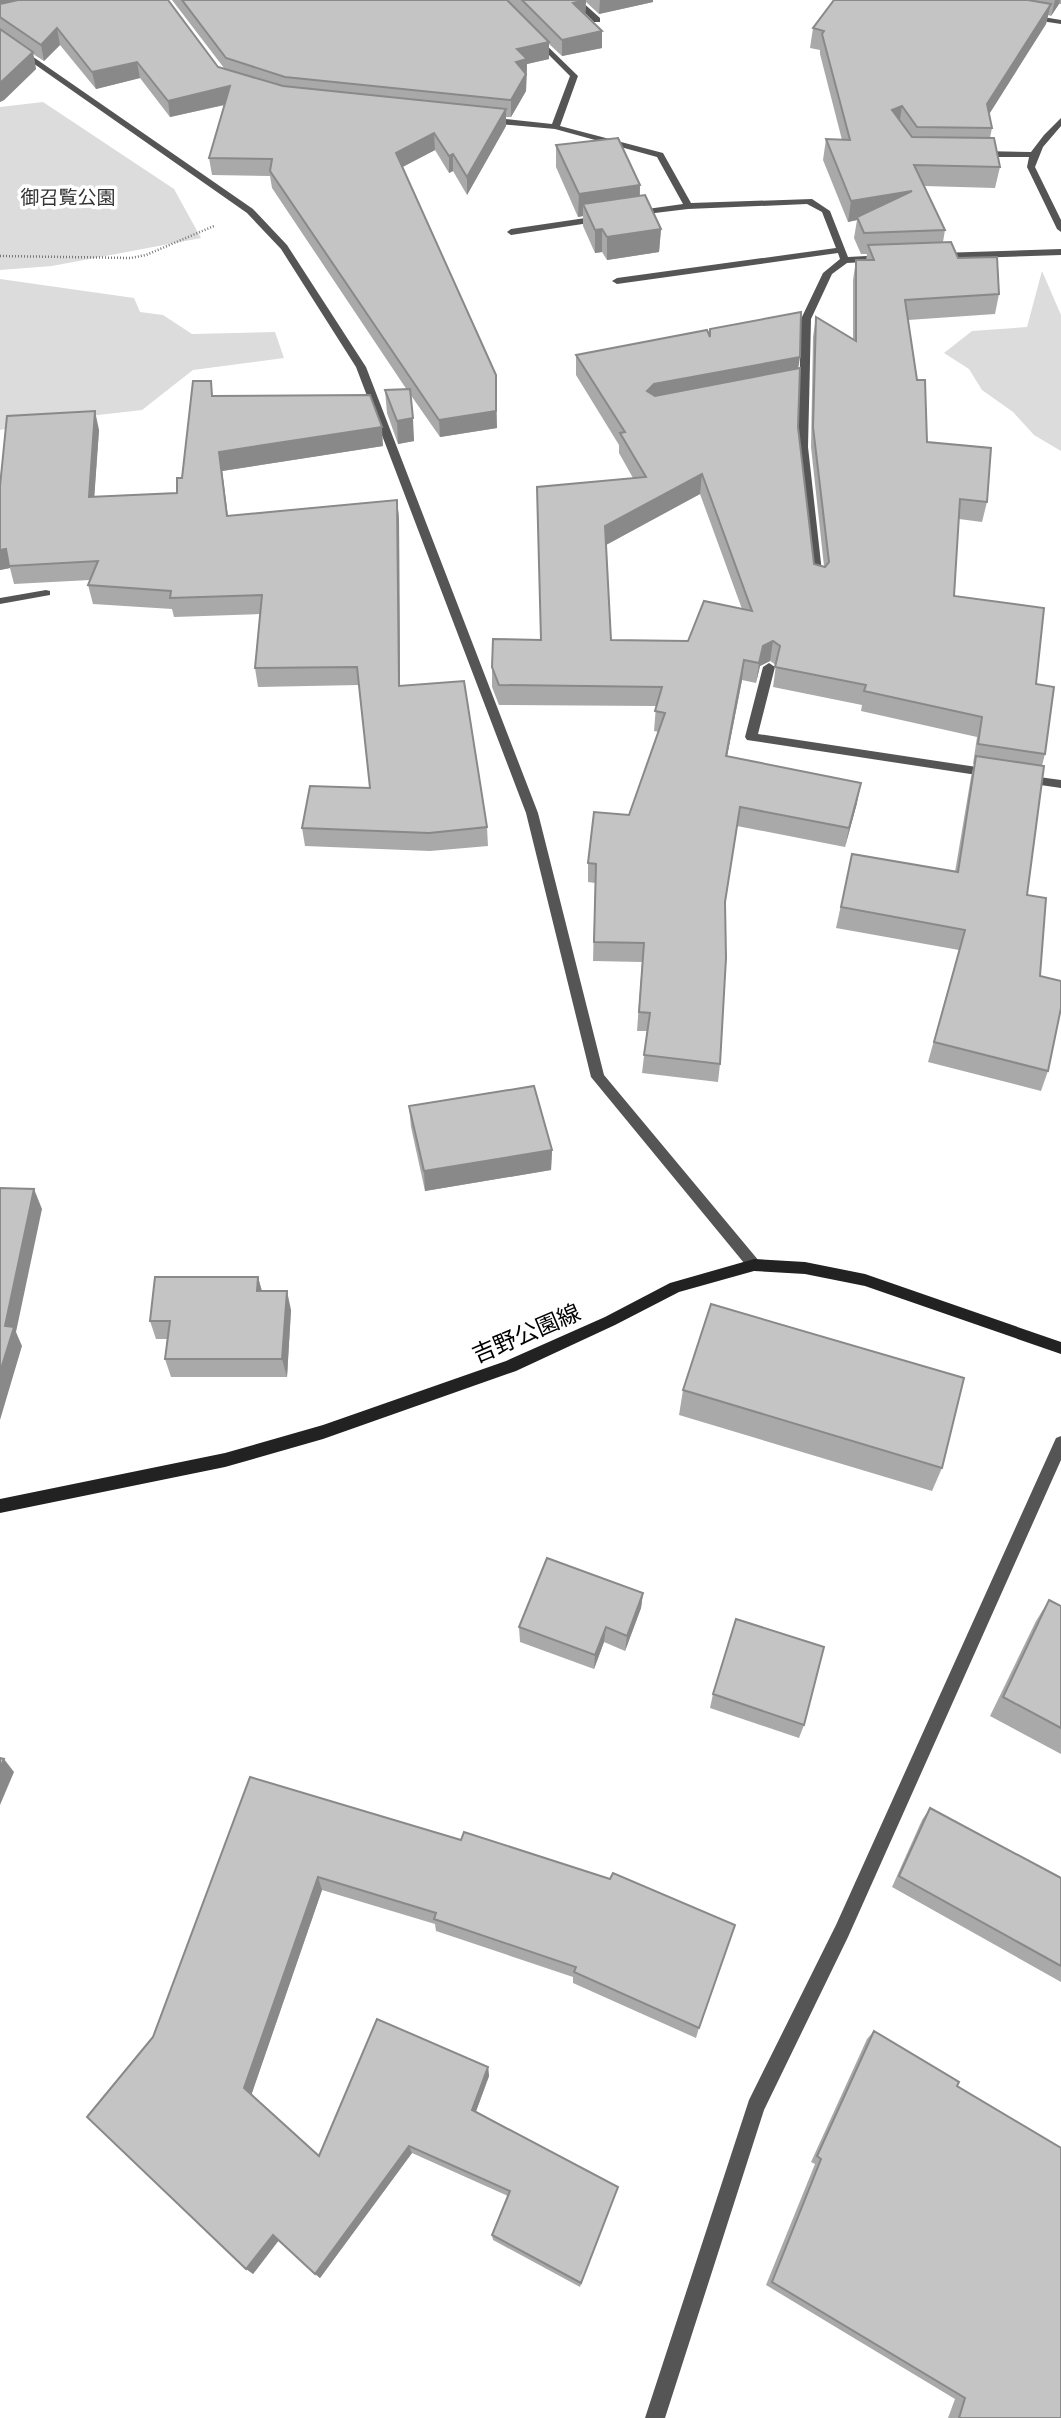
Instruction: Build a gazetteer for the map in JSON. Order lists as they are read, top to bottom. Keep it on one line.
{"streets":{"main road":["吉野公園線"]},"parks":["御召覧公園"]}
